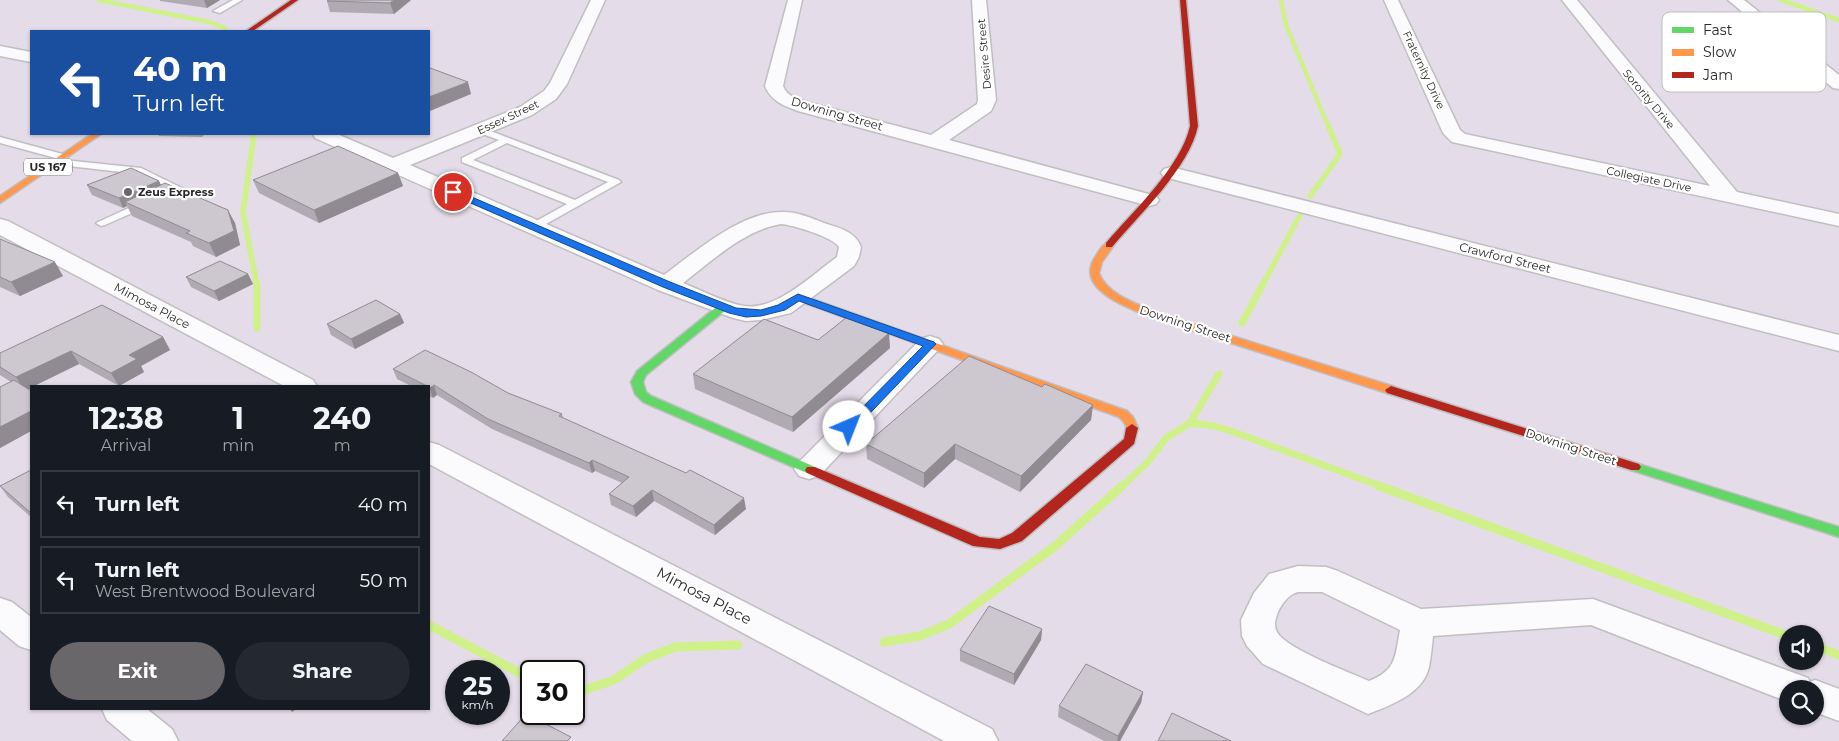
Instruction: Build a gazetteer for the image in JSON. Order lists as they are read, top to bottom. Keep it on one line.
{"streets":{"street":["Desire Street","Fraternity Drive","Sorority Drive","Downing Street","Essex Street","US 167","Collegiate Drive","Crawford Street","Mimosa Place"]},"crossings":[["Desire Street","Downing Street"],["Fraternity Drive","Collegiate Drive"],["Sorority Drive","Collegiate Drive"]],"places":["Zeus Express"],"legend":["Fast","Slow","Jam"],"page":{"turn":["40 m","Turn left"],"eta":["12:38","Arrival","1","min","240","m"],"list":[{"name":"Turn left","value":"40 m"},{"name":"Turn left","note":"West Brentwood Boulevard","value":"50 m"}],"buttons":["Exit","Share"],"speed":"25 km/h","limit":"30"}}
